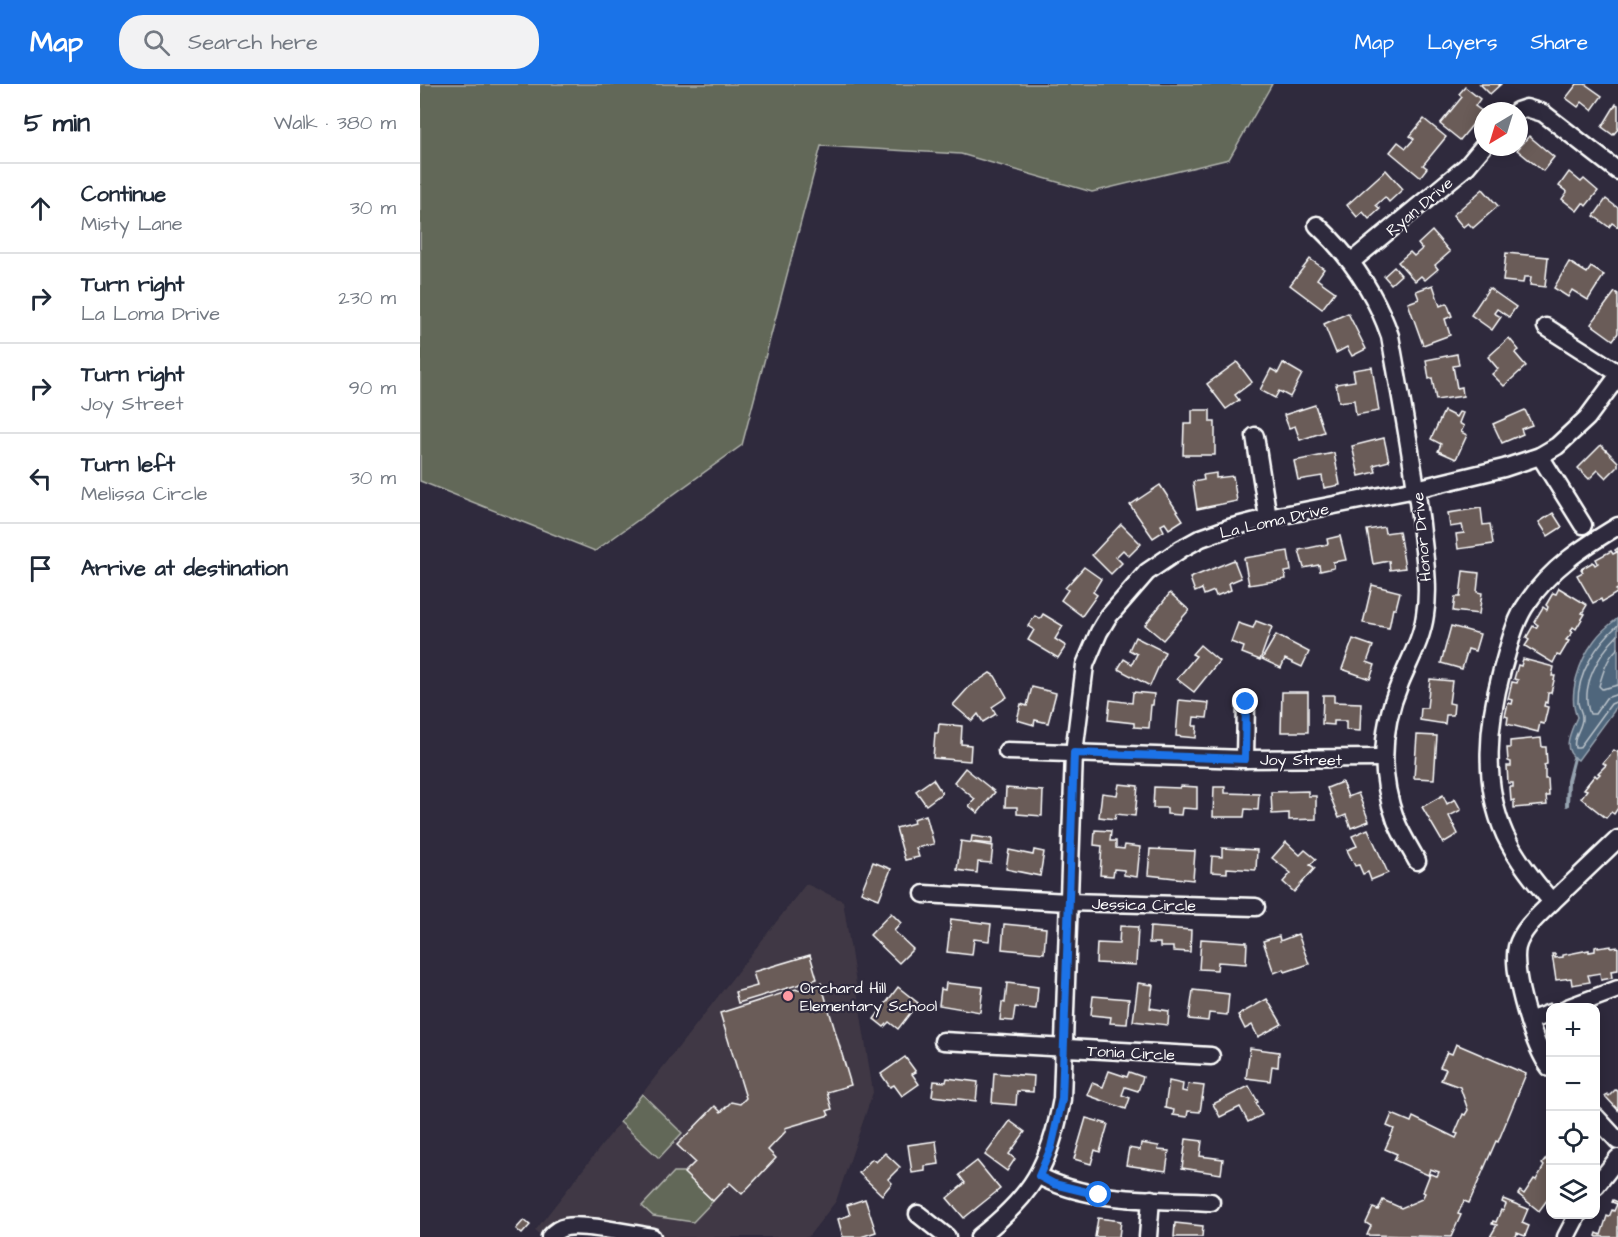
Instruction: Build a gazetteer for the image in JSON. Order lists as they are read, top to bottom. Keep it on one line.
{"streets":{"street":["Ryan Drive","La Loma Drive","Honor Drive","Joy Street","Jessica Circle","Tonia Circle"]},"crossings":[["Ryan Drive","Honor Drive"],["La Loma Drive","Honor Drive"],["La Loma Drive","Joy Street"],["La Loma Drive","Jessica Circle"],["La Loma Drive","Tonia Circle"],["Honor Drive","Joy Street"]],"places":["Orchard Hill Elementary School"],"north":"bottom left","page":{"header":"Map","search":"Search here","nav":["Map","Layers","Share"],"heading":["5 min","Walk · 380 m"],"list":[["Continue","Misty Lane","30 m"],["Turn right","La Loma Drive","230 m"],["Turn right","Joy Street","90 m"],["Turn left","Melissa Circle","30 m"],"Arrive at destination"],"map_buttons":["+","−"]}}
